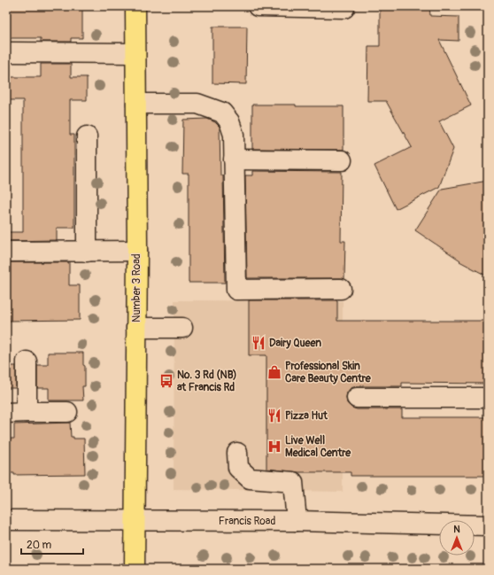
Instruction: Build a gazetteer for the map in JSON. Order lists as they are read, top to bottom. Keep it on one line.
{"streets":{"main road":["Number 3 Road"],"street":["Francis Road"]},"crossings":[["Number 3 Road","Francis Road"]],"places":{"restaurant":["Dairy Queen","Pizza Hut"],"shop":["Professional Skin Care Beauty Centre"],"bus stop":["No. 3 Rd (NB) at Francis Rd"],"hospital":["Live Well Medical Centre"]},"scale_bar":"20 m","north":"top"}
